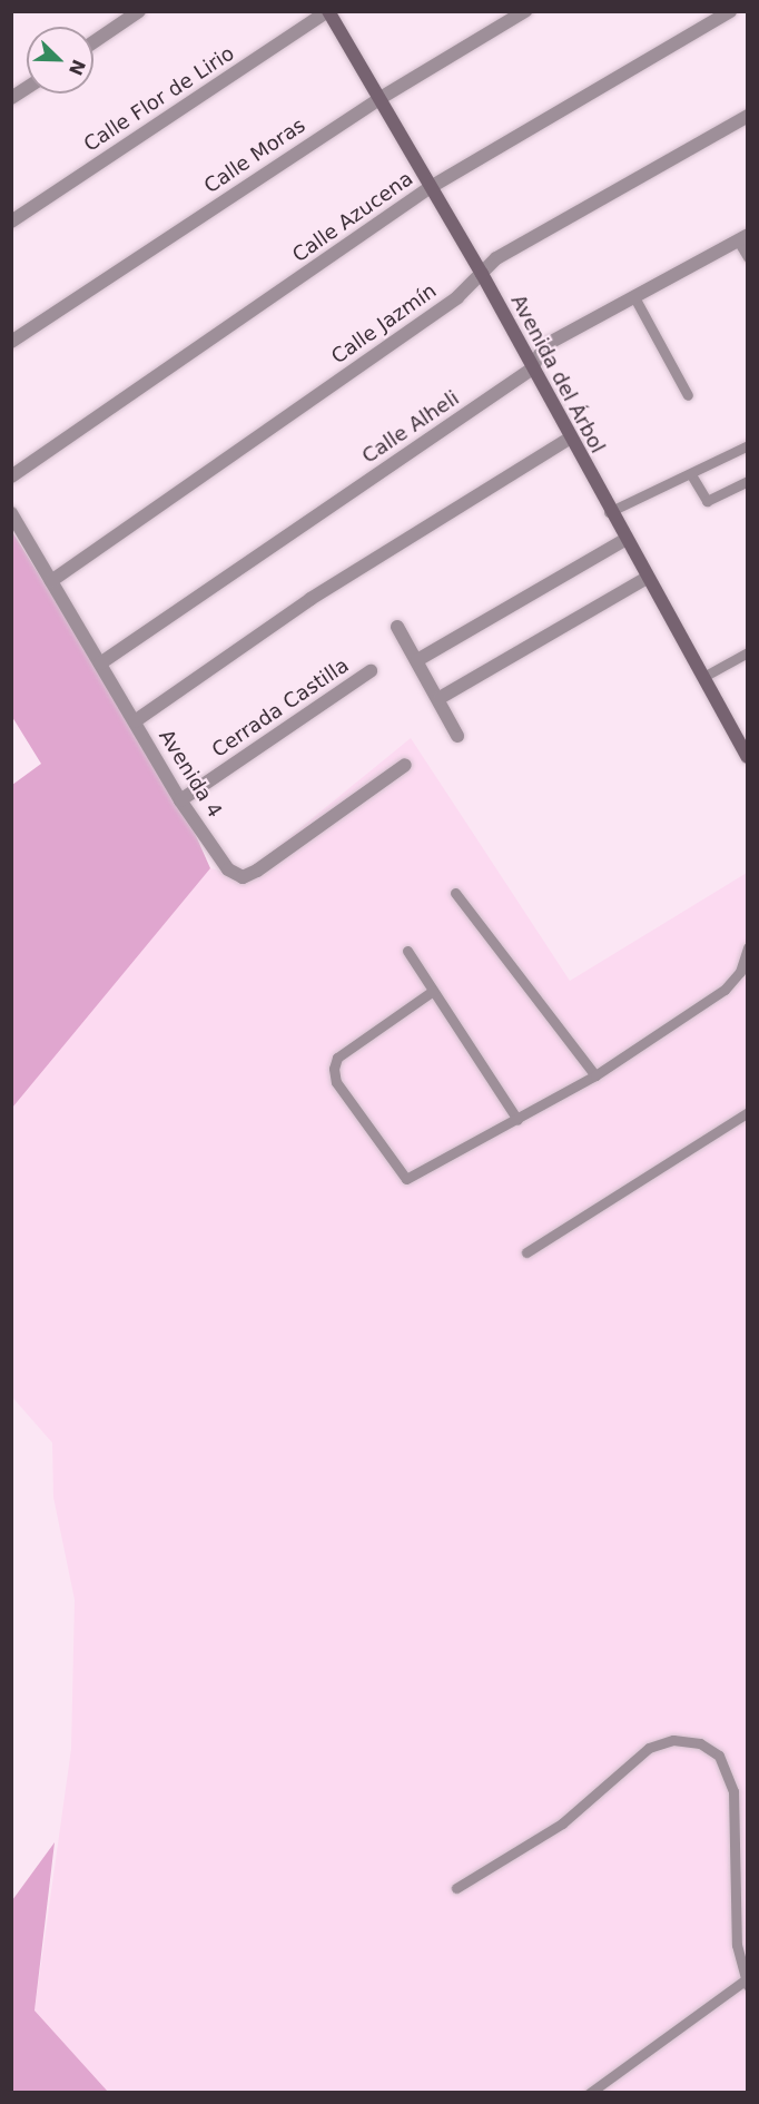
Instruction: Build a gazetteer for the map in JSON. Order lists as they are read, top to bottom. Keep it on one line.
{"streets":{"street":["Calle Flor de Lirio","Calle Moras","Calle Azucena","Calle Jazmín","Avenida del Árbol","Calle Alheli","Cerrada Castilla","Avenida 4"]},"crossings":[["Calle Flor de Lirio","Avenida del Árbol"],["Calle Moras","Avenida del Árbol"],["Calle Azucena","Avenida del Árbol"],["Calle Jazmín","Avenida del Árbol"],["Calle Jazmín","Avenida 4"],["Avenida del Árbol","Calle Alheli"],["Calle Alheli","Avenida 4"],["Cerrada Castilla","Avenida 4"]],"north":"bottom right"}
